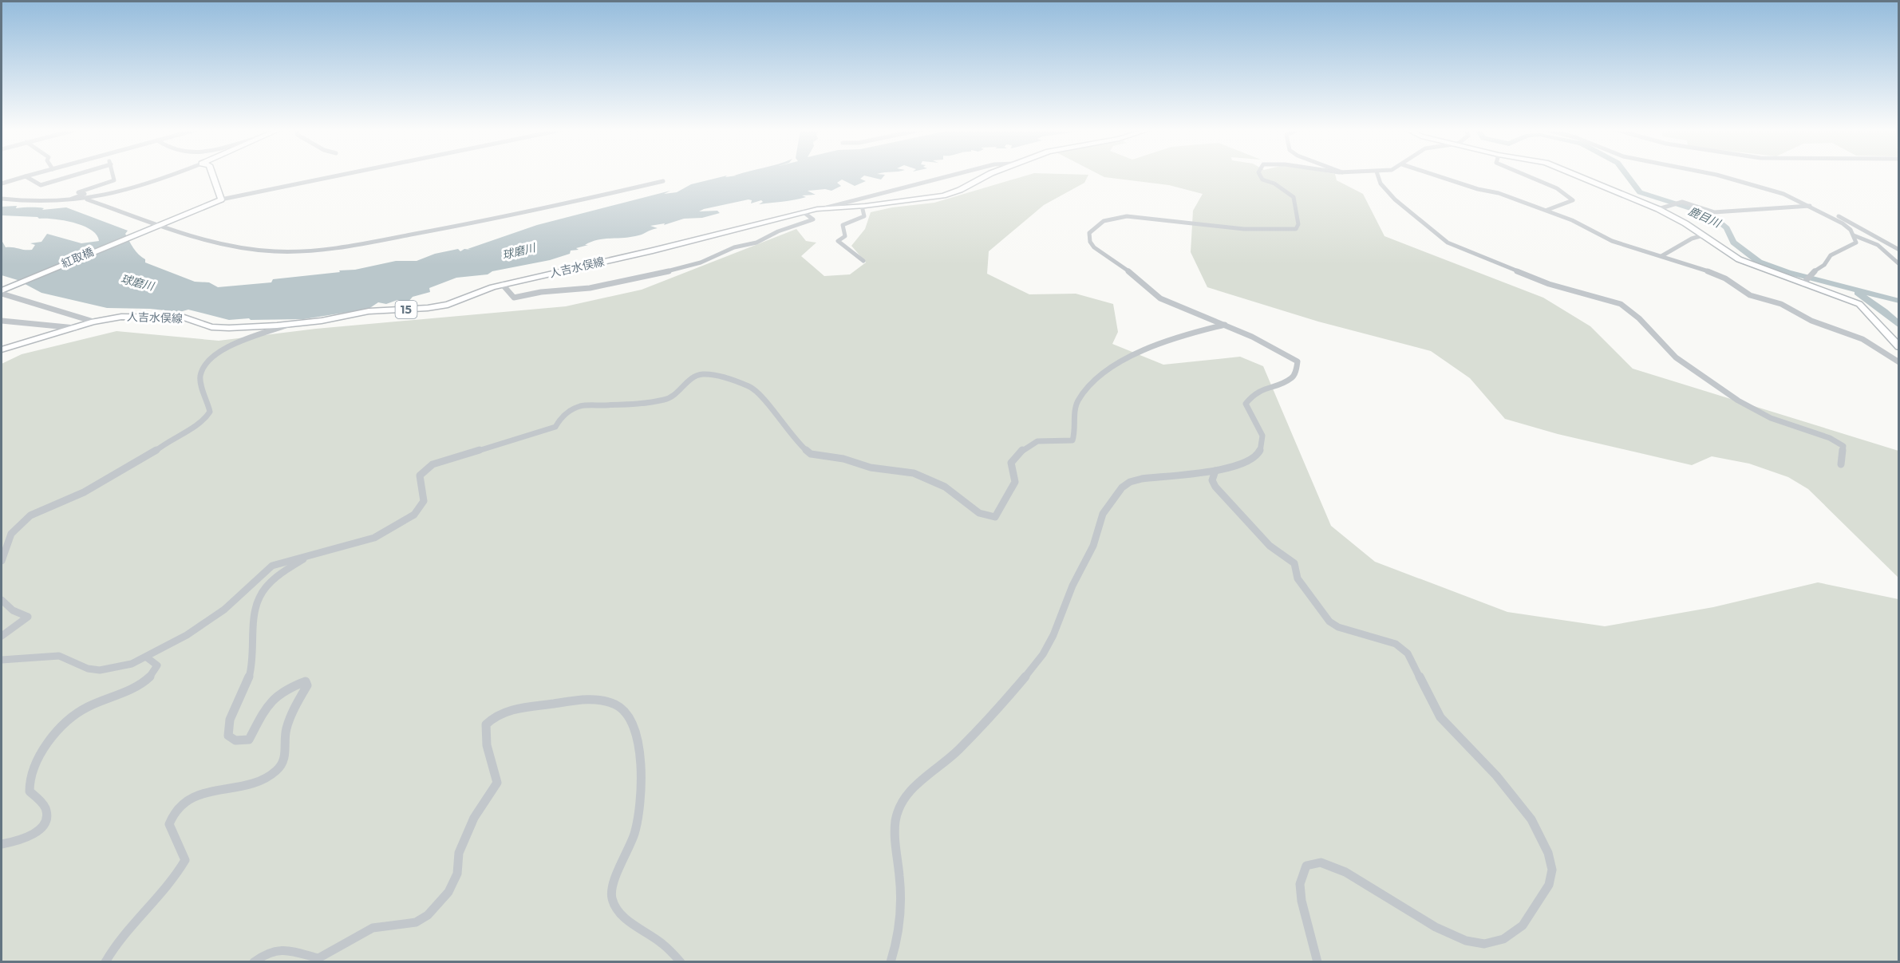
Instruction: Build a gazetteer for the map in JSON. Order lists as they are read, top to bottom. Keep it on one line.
{"streets":{"main road":["紅取橋","人吉水俣線","15"]},"water":["鹿目川","球磨川"]}
